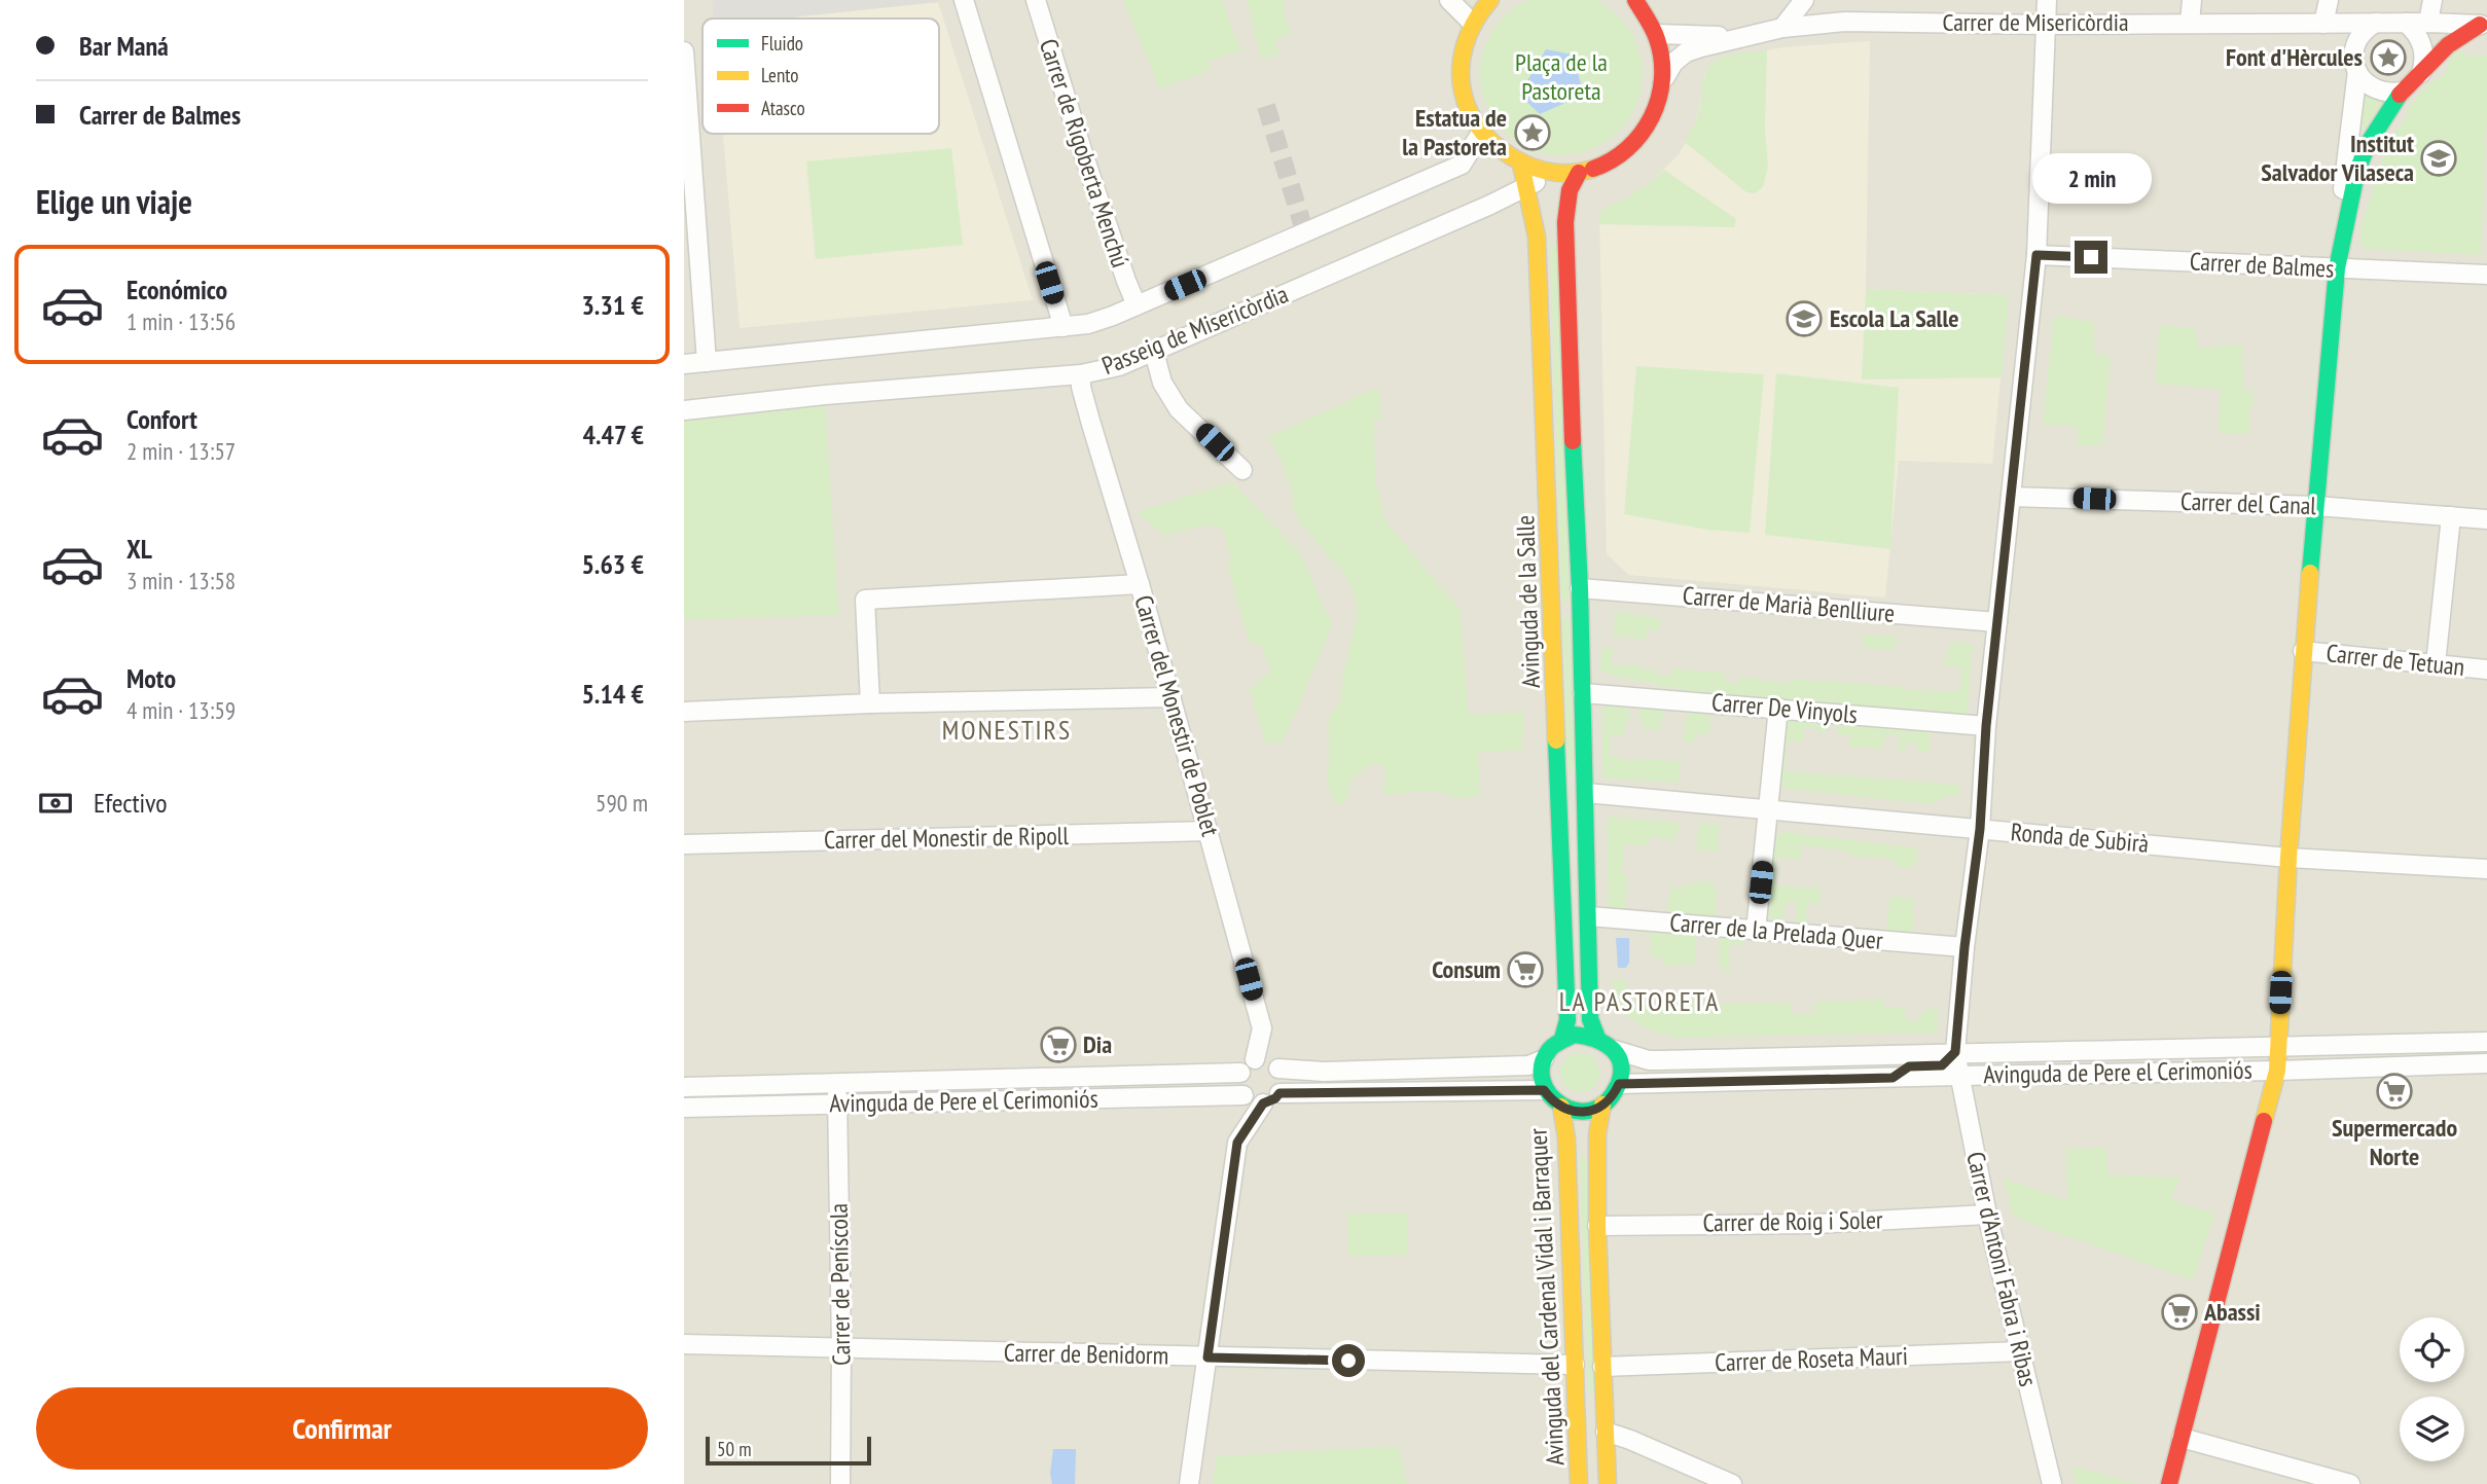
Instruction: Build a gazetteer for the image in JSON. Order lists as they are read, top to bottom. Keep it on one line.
{"streets":{"street":["Carrer de Misericòrdia","Carrer de Rigoberta Menchú","Carrer de Balmes","Passeig de Misericòrdia","Carrer del Canal","Avinguda de la Salle","Carrer de Marià Benlliure","Carrer de Tetuan","Carrer De Vinyols","Carrer del Monestir de Poblet","Carrer del Monestir de Ripoll","Ronda de Subirà","Carrer de la Prelada Quer","Avinguda de Pere el Cerimoniós","Carrer de Roig i Soler","Carrer d'Antoni Fabra i Ribas","Carrer de Peníscola","Avinguda del Cardenal Vidal i Barraquer","Carrer de Benidorm","Carrer de Roseta Mauri"]},"crossings":[["Carrer de Misericòrdia","Carrer d'Antoni Fabra i Ribas"],["Carrer de Rigoberta Menchú","Passeig de Misericòrdia"],["Carrer de Balmes","Carrer d'Antoni Fabra i Ribas"],["Passeig de Misericòrdia","Avinguda de la Salle"],["Passeig de Misericòrdia","Carrer del Monestir de Poblet"],["Carrer del Canal","Carrer d'Antoni Fabra i Ribas"],["Avinguda de la Salle","Carrer de Marià Benlliure"],["Avinguda de la Salle","Carrer De Vinyols"],["Avinguda de la Salle","Ronda de Subirà"],["Avinguda de la Salle","Carrer de la Prelada Quer"],["Avinguda de la Salle","Avinguda de Pere el Cerimoniós"],["Avinguda de la Salle","Avinguda del Cardenal Vidal i Barraquer"],["Carrer de Marià Benlliure","Carrer d'Antoni Fabra i Ribas"],["Carrer De Vinyols","Carrer d'Antoni Fabra i Ribas"],["Carrer del Monestir de Poblet","Carrer del Monestir de Ripoll"],["Carrer del Monestir de Poblet","Avinguda de Pere el Cerimoniós"],["Ronda de Subirà","Carrer d'Antoni Fabra i Ribas"],["Carrer de la Prelada Quer","Carrer d'Antoni Fabra i Ribas"],["Avinguda de Pere el Cerimoniós","Carrer d'Antoni Fabra i Ribas"],["Avinguda de Pere el Cerimoniós","Carrer de Peníscola"],["Avinguda de Pere el Cerimoniós","Avinguda del Cardenal Vidal i Barraquer"],["Carrer de Roig i Soler","Carrer d'Antoni Fabra i Ribas"],["Carrer de Roig i Soler","Avinguda del Cardenal Vidal i Barraquer"],["Carrer d'Antoni Fabra i Ribas","Carrer de Roseta Mauri"],["Carrer de Peníscola","Carrer de Benidorm"],["Avinguda del Cardenal Vidal i Barraquer","Carrer de Benidorm"],["Avinguda del Cardenal Vidal i Barraquer","Carrer de Roseta Mauri"]],"districts":["MONESTIRS","LA PASTORETA"],"parks":["Plaça de la Pastoreta"],"places":{"place":["Font d'Hèrcules","Estatua de la Pastoreta"],"school or university":["Institut Salvador Vilaseca","Escola La Salle"],"supermarket":["Consum","Dia","Supermercado Norte","Abassi"]},"legend":["Fluido","Lento","Atasco"],"scale_bar":"50 m","page":{"banner":["Bar Maná","Carrer de Balmes"],"bubble":"2 min","heading":"Elige un viaje","list":[{"name":"Económico","note":"1 min · 13:56","value":"3.31 €"},{"name":"Confort","note":"2 min · 13:57","value":"4.47 €"},{"name":"XL","note":"3 min · 13:58","value":"5.63 €"},{"name":"Moto","note":"4 min · 13:59","value":"5.14 €"}],"pay":["Efectivo","590 m"],"buttons":"Confirmar","scale":"50 m"}}
